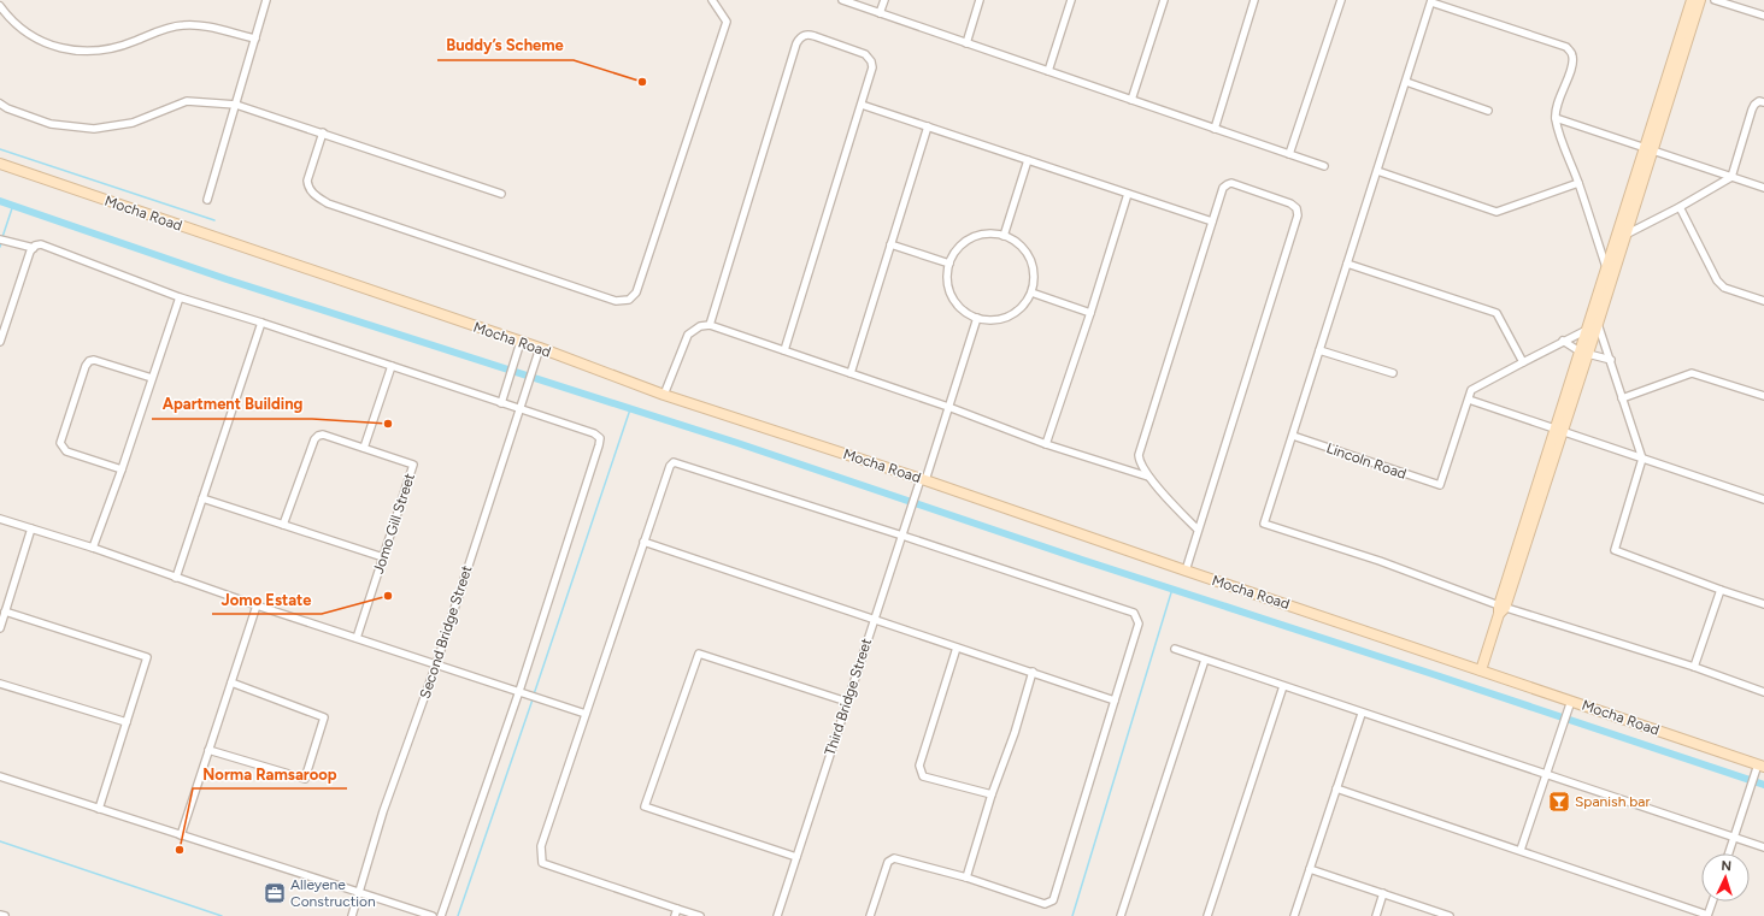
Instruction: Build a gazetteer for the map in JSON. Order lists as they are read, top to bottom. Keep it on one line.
{"streets":{"street":["Mocha Road","Lincoln Road","Jomo Gill Street","Second Bridge Street","Third Bridge Street"]},"crossings":[["Mocha Road","Second Bridge Street"],["Mocha Road","Third Bridge Street"]],"places":{"other":["Buddy’s Scheme","Apartment Building","Jomo Estate","Norma Ramsaroop"],"bar":["Spanish bar"],"office":["Alleyene Construction"]},"north":"top"}
